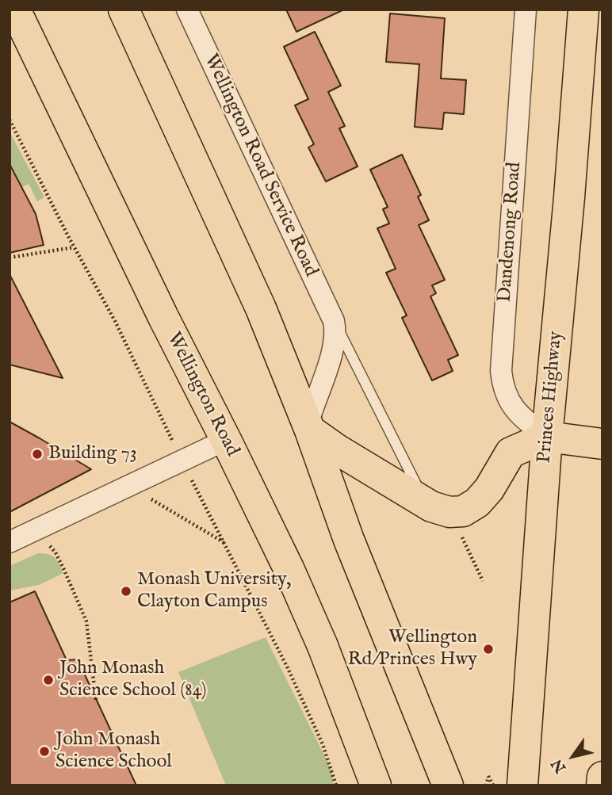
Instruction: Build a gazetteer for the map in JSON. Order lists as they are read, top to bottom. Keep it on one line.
{"streets":{"highway":["Wellington Road","Princes Highway"],"street":["Wellington Road Service Road","Dandenong Road"]},"crossings":[["Dandenong Road","Princes Highway"]],"places":["Building 73","Monash University, Clayton Campus","Wellington Rd/Princes Hwy","John Monash Science School (84)","John Monash Science School"],"north":"bottom left"}
